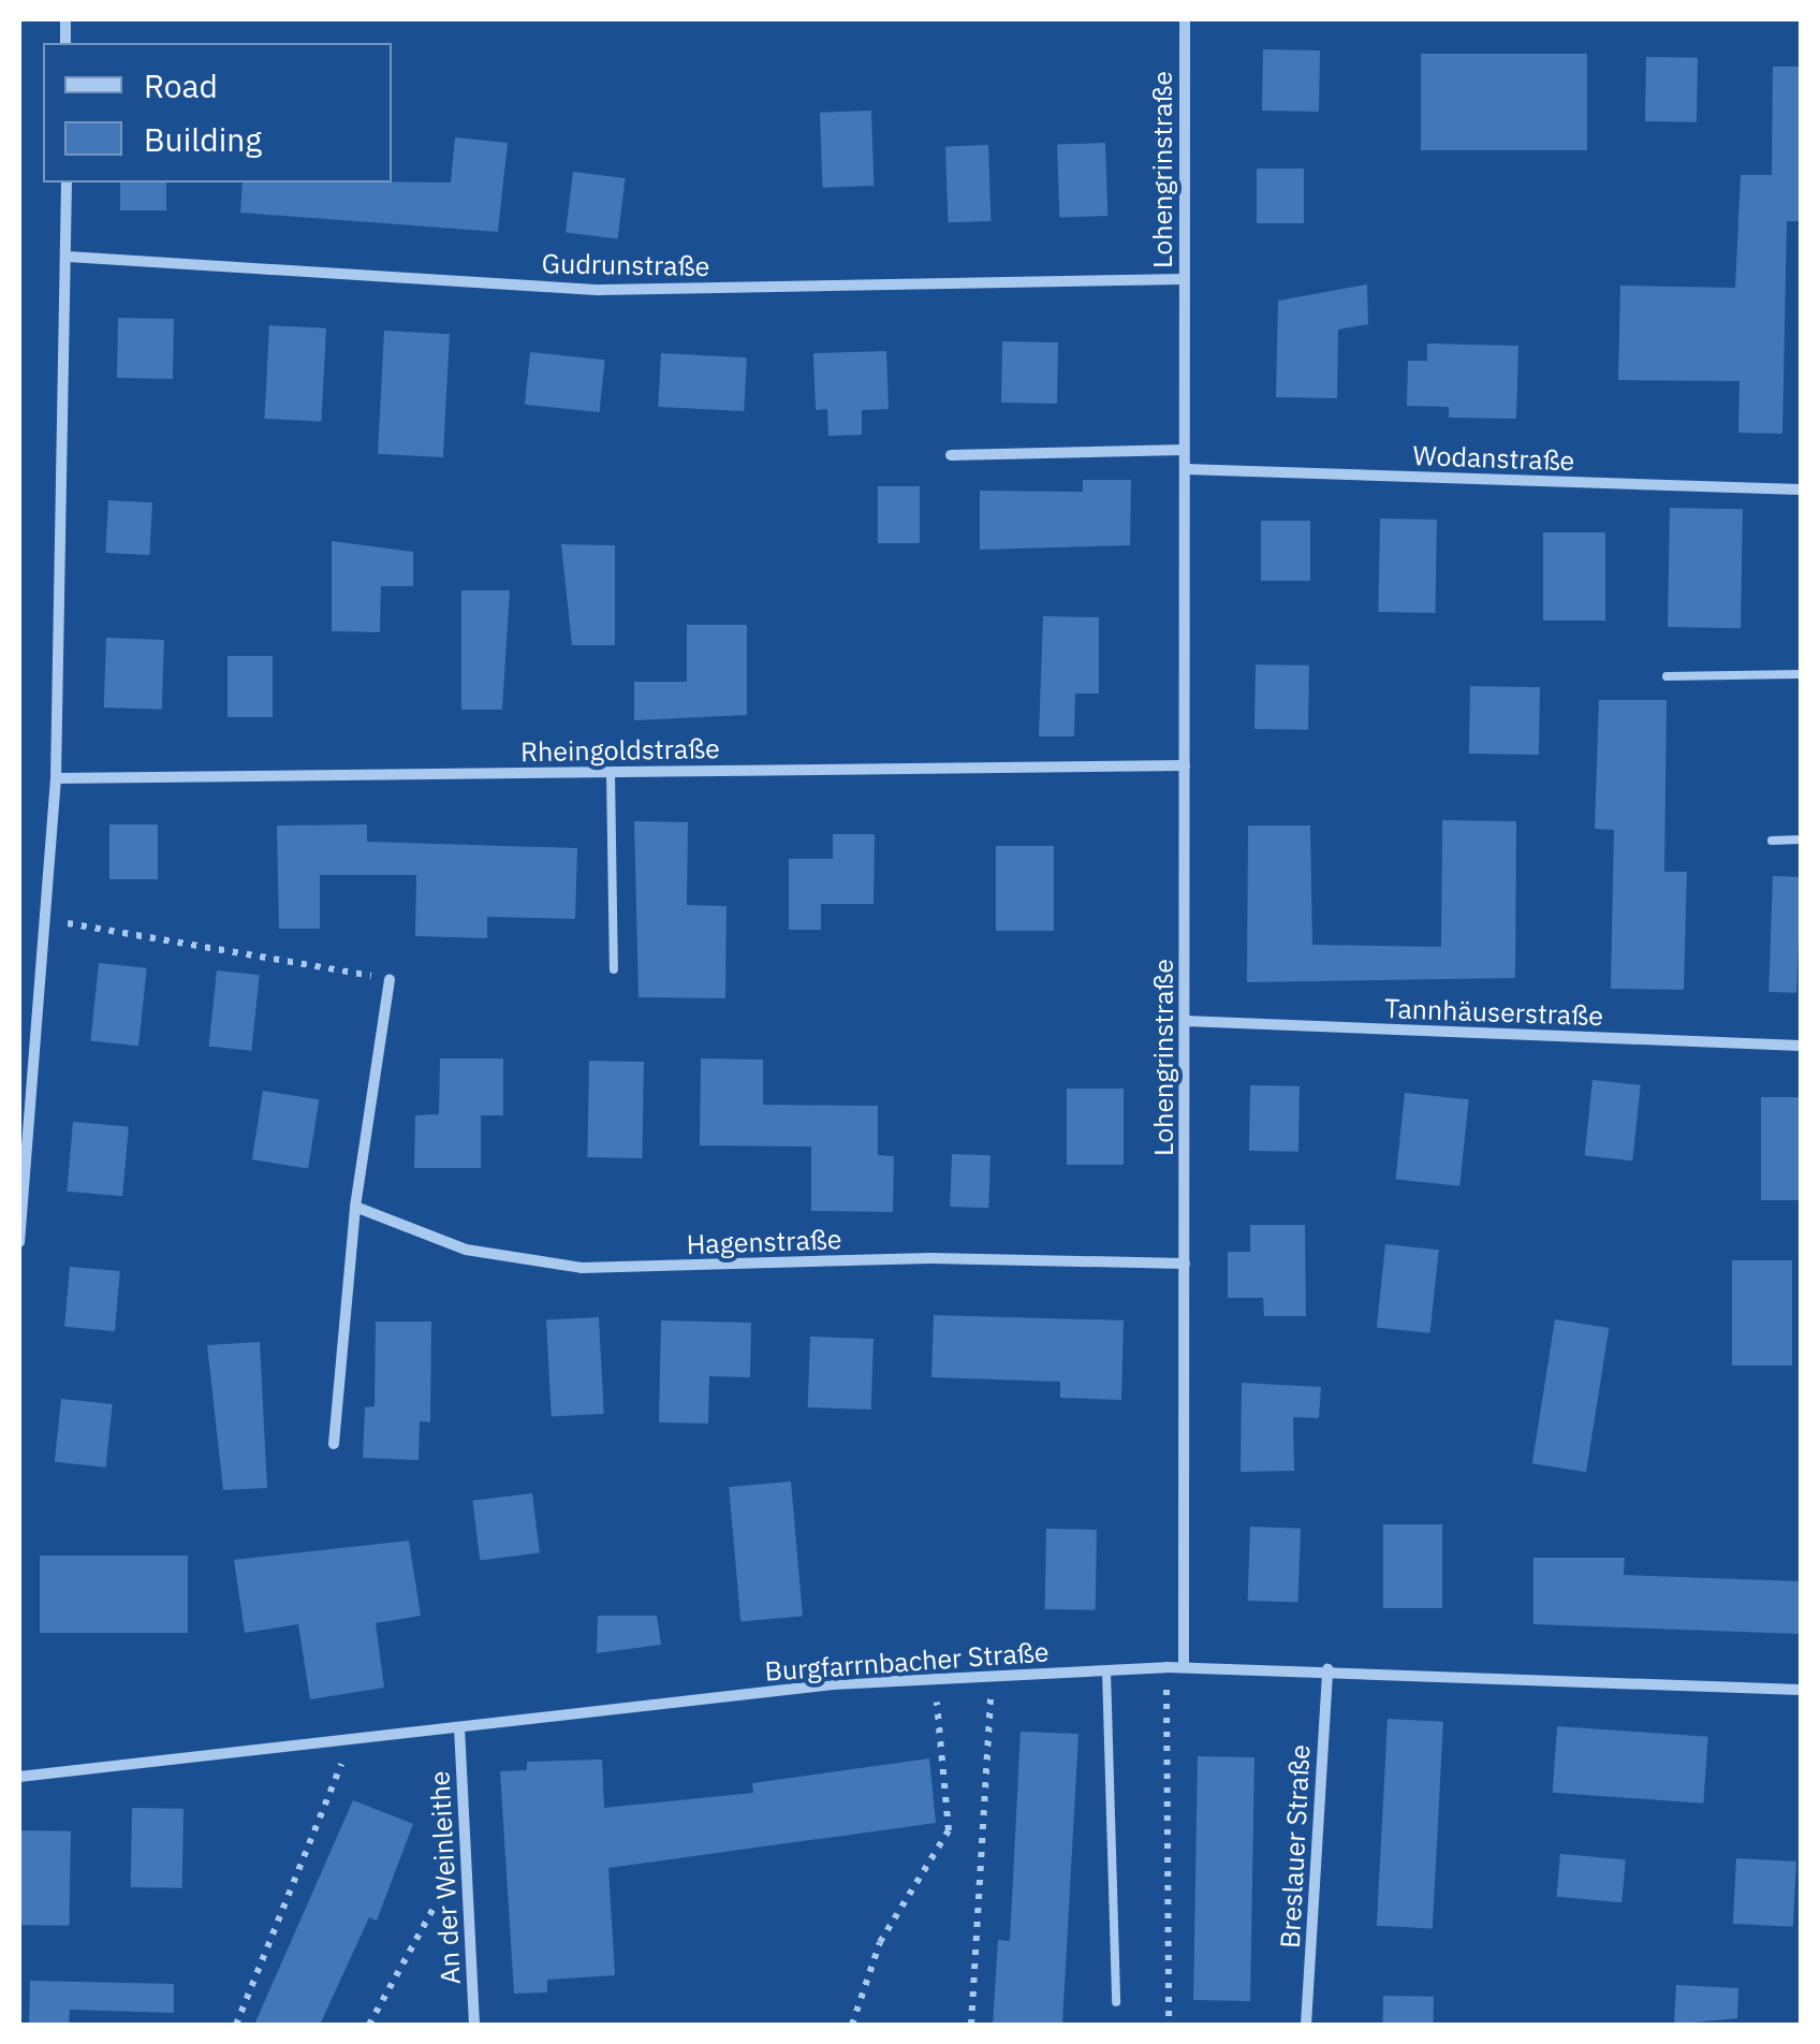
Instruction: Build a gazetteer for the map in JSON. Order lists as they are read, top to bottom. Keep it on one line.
{"streets":{"street":["Lohengrinstraße","Gudrunstraße","Wodanstraße","Rheingoldstraße","Tannhäuserstraße","Hagenstraße","Burgfarrnbacher Straße","Breslauer Straße","An der Weinleithe"]},"crossings":[["Lohengrinstraße","Gudrunstraße"],["Lohengrinstraße","Wodanstraße"],["Lohengrinstraße","Rheingoldstraße"],["Lohengrinstraße","Tannhäuserstraße"],["Lohengrinstraße","Hagenstraße"],["Lohengrinstraße","Burgfarrnbacher Straße"],["Burgfarrnbacher Straße","Breslauer Straße"],["Burgfarrnbacher Straße","An der Weinleithe"]],"legend":["Road","Building"]}
